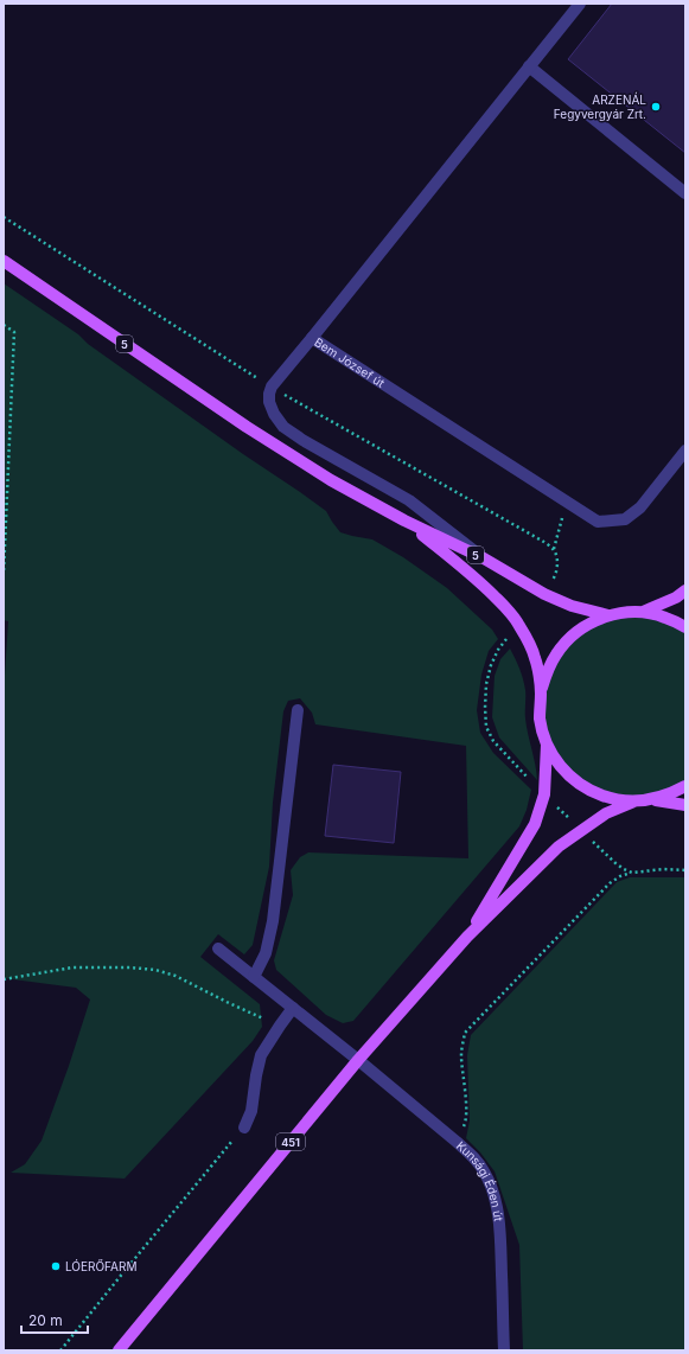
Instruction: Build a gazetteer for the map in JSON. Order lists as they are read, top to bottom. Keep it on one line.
{"streets":{"main road":["5","451"],"street":["Bem József út","Kunsági Éden út"]},"crossings":[["5","Bem József út"],["5","451"],["451","Kunsági Éden út"]],"places":["ARZENÁL Fegyvergyár Zrt.","LÓERŐFARM"],"scale_bar":"20 m"}
